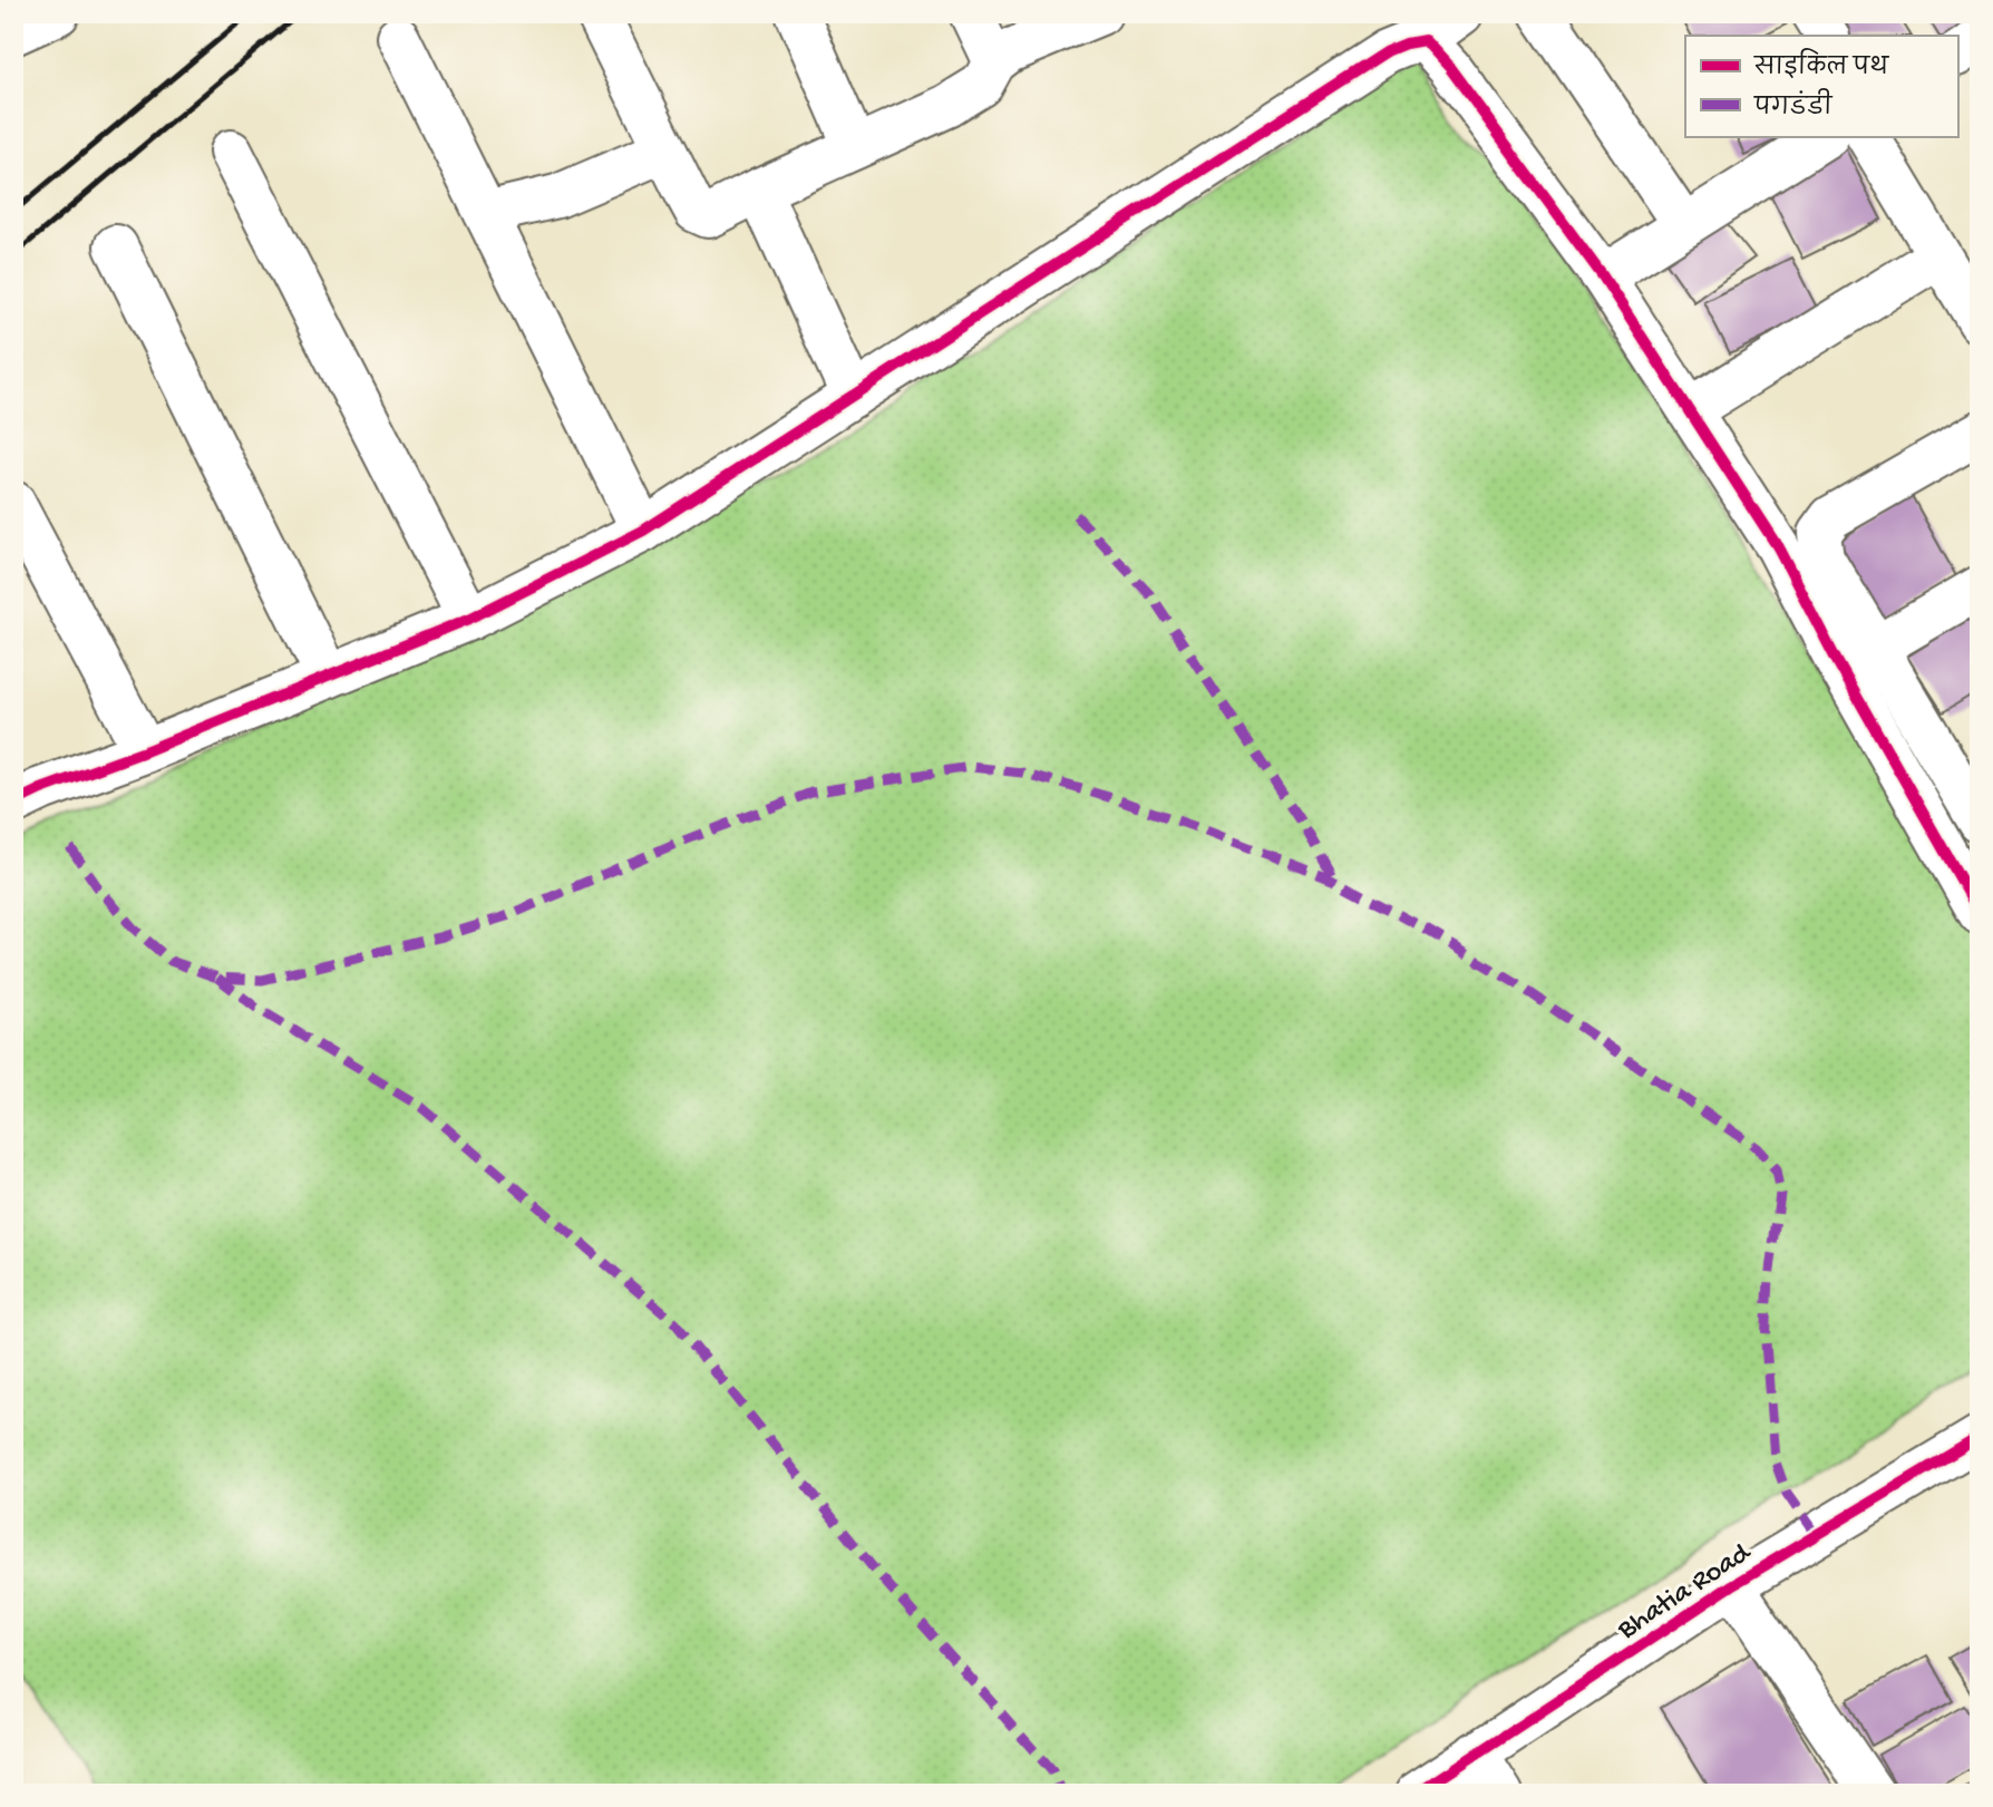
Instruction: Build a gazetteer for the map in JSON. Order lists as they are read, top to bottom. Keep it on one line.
{"streets":{"street":["Bhatia Road"]},"legend":["साइकिल पथ","पगडंडी"]}
